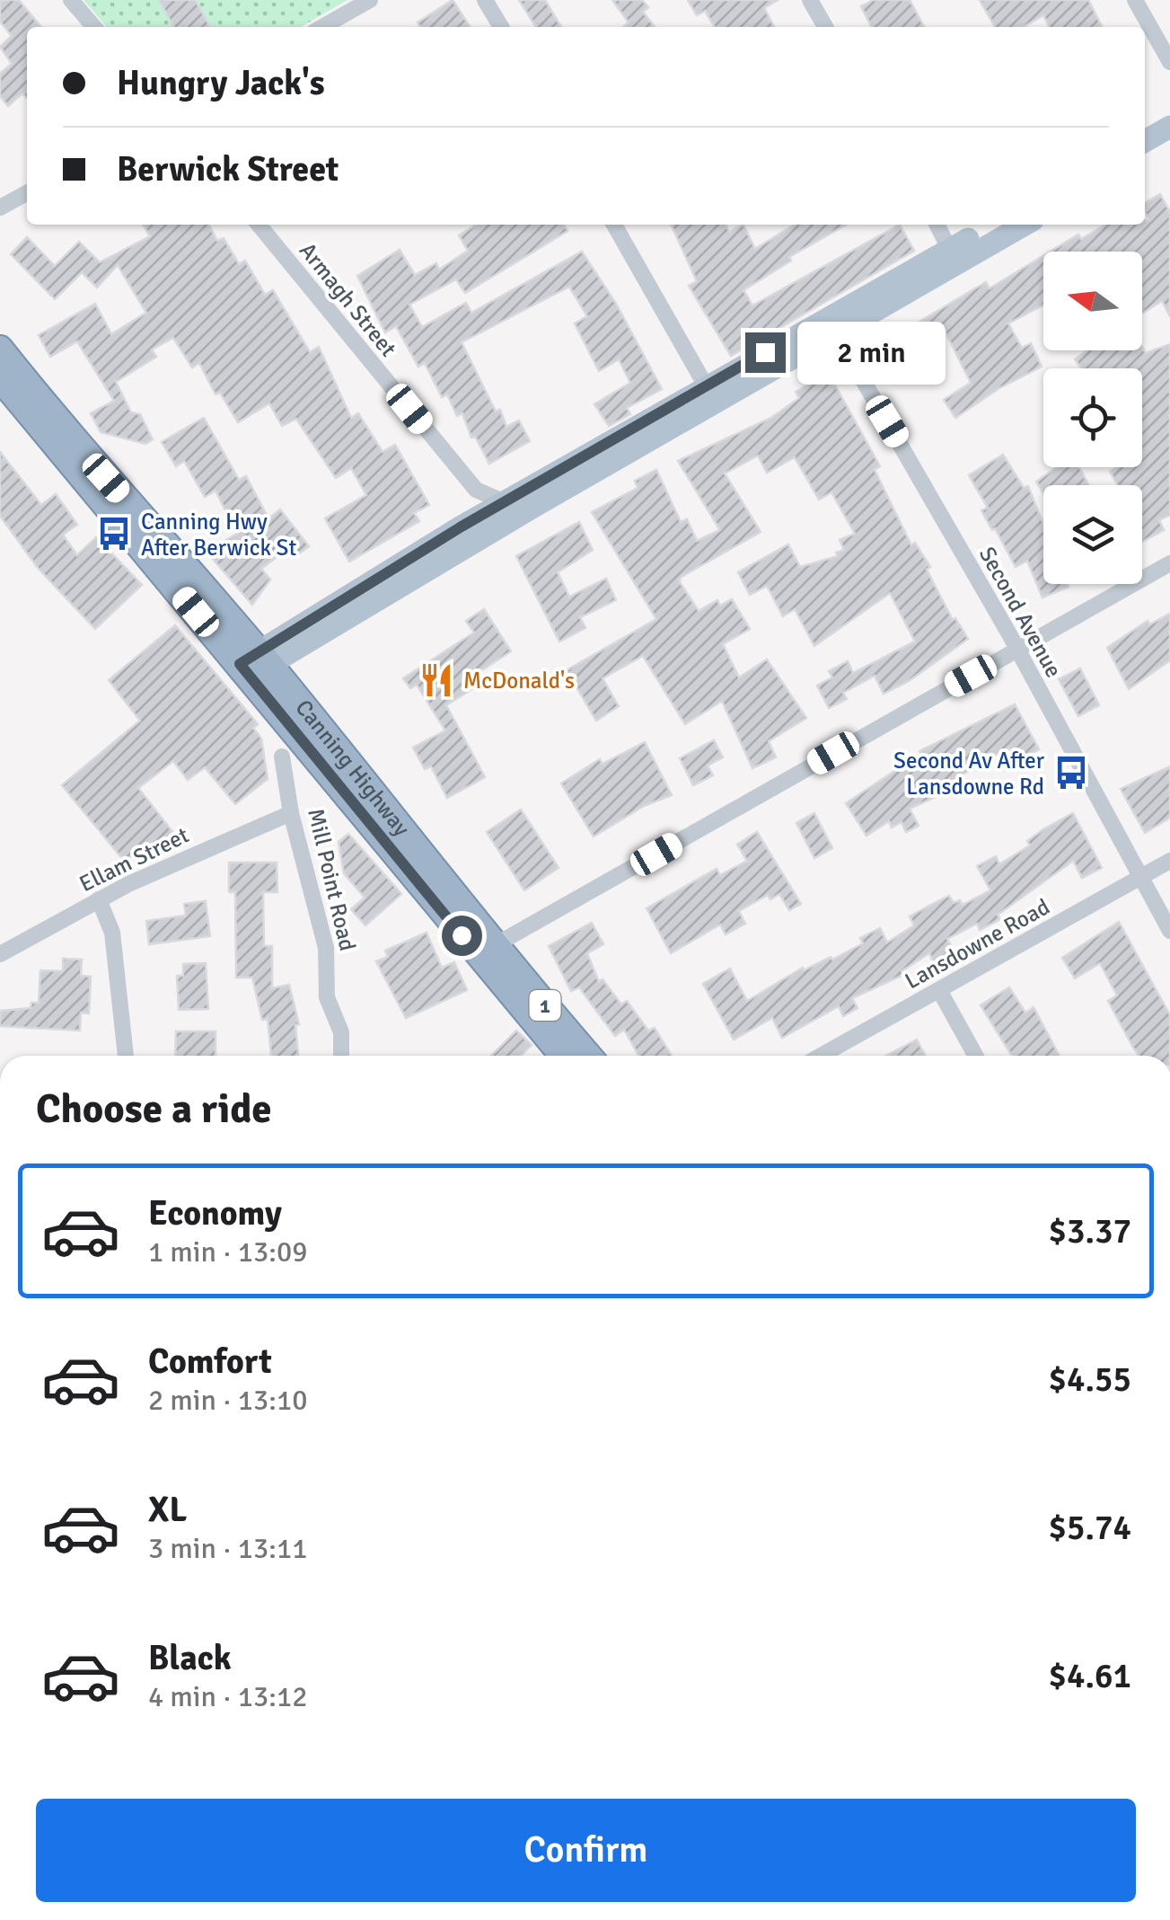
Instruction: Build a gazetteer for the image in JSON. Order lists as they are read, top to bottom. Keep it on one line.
{"streets":{"highway":["Canning Highway","1"],"street":["Armagh Street","Second Avenue","Ellam Street","Mill Point Road","Lansdowne Road"]},"crossings":[["Second Avenue","Lansdowne Road"],["Ellam Street","Mill Point Road"]],"places":{"bus stop":["Canning Hwy After Berwick St","Second Av After Lansdowne Rd"],"restaurant":["McDonald's"]},"north":"left","page":{"banner":["Hungry Jack's","Berwick Street"],"bubble":"2 min","heading":"Choose a ride","list":[{"name":"Economy","note":"1 min · 13:09","value":"$3.37"},{"name":"Comfort","note":"2 min · 13:10","value":"$4.55"},{"name":"XL","note":"3 min · 13:11","value":"$5.74"},{"name":"Black","note":"4 min · 13:12","value":"$4.61"}],"buttons":"Confirm"}}
